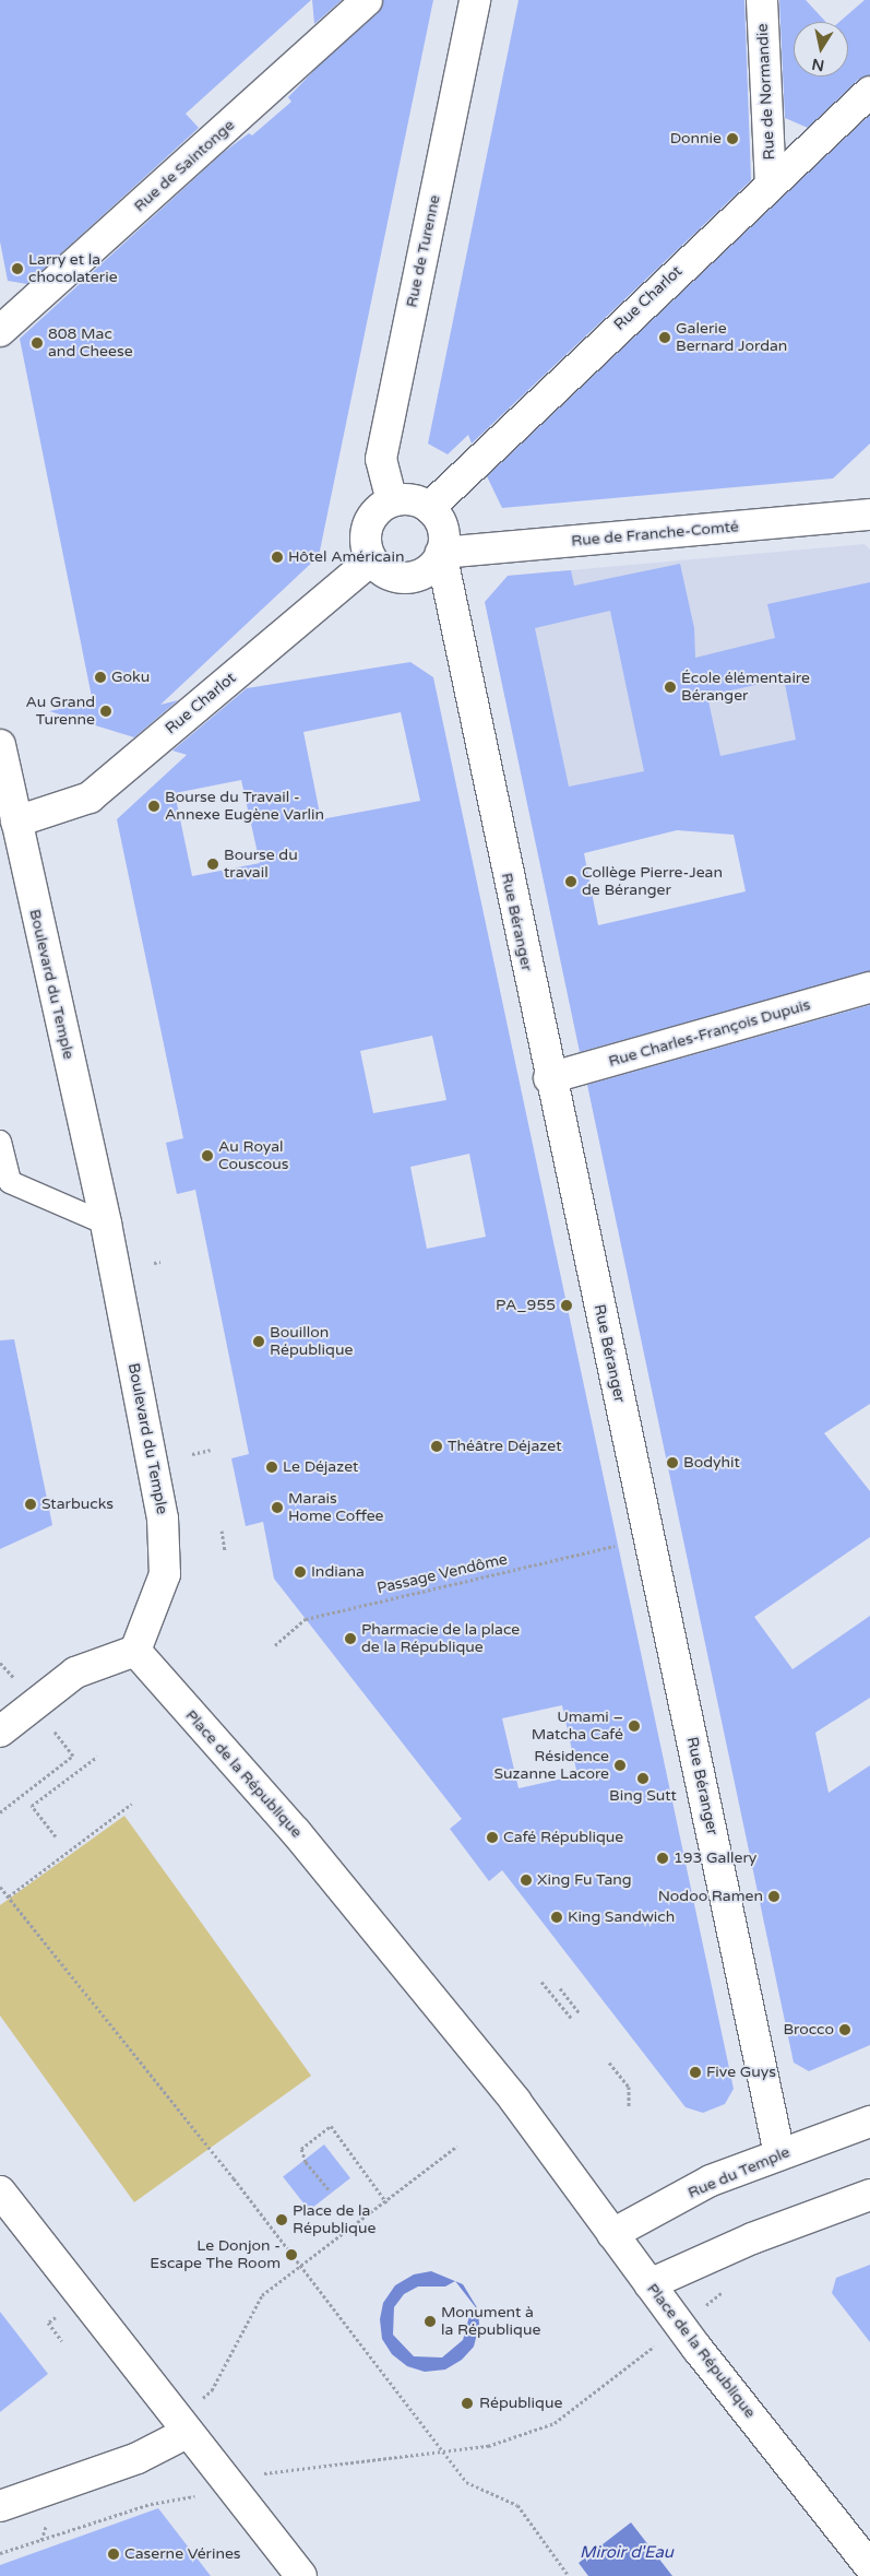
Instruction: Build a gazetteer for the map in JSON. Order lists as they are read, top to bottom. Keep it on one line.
{"streets":{"street":["Rue de Normandie","Rue de Saintonge","Rue de Turenne","Rue Charlot","Rue de Franche-Comté","Rue Béranger","Boulevard du Temple","Rue Charles-François Dupuis","Place de la République","Rue du Temple"],"path":["Passage Vendôme"]},"crossings":[["Rue de Normandie","Rue Charlot"],["Rue de Turenne","Rue Charlot"],["Rue de Turenne","Rue de Franche-Comté"],["Rue de Turenne","Rue Béranger"],["Rue Charlot","Rue de Franche-Comté"],["Rue Charlot","Rue Béranger"],["Rue Charlot","Boulevard du Temple"],["Rue de Franche-Comté","Rue Béranger"],["Rue Béranger","Rue Charles-François Dupuis"],["Rue Béranger","Rue du Temple"],["Boulevard du Temple","Place de la République"],["Place de la République","Rue du Temple"]],"water":["Miroir d'Eau"],"places":["Donnie","Larry et la chocolaterie","Galerie Bernard Jordan","808 Mac and Cheese","Hôtel Américain","Goku","École élémentaire Béranger","Au Grand Turenne","Bourse du Travail - Annexe Eugène Varlin","Bourse du travail","Collège Pierre-Jean de Béranger","Au Royal Couscous","PA_955","Bouillon République","Théâtre Déjazet","Bodyhit","Le Déjazet","Starbucks","Marais Home Coffee","Indiana","Pharmacie de la place de la République","Umami – Matcha Café","Résidence Suzanne Lacore","Bing Sutt","Café République","193 Gallery","Xing Fu Tang","Nodoo Ramen","King Sandwich","Brocco","Five Guys","Place de la République","Le Donjon - Escape The Room","Monument à la République","République","Caserne Vérines"],"north":"bottom"}
